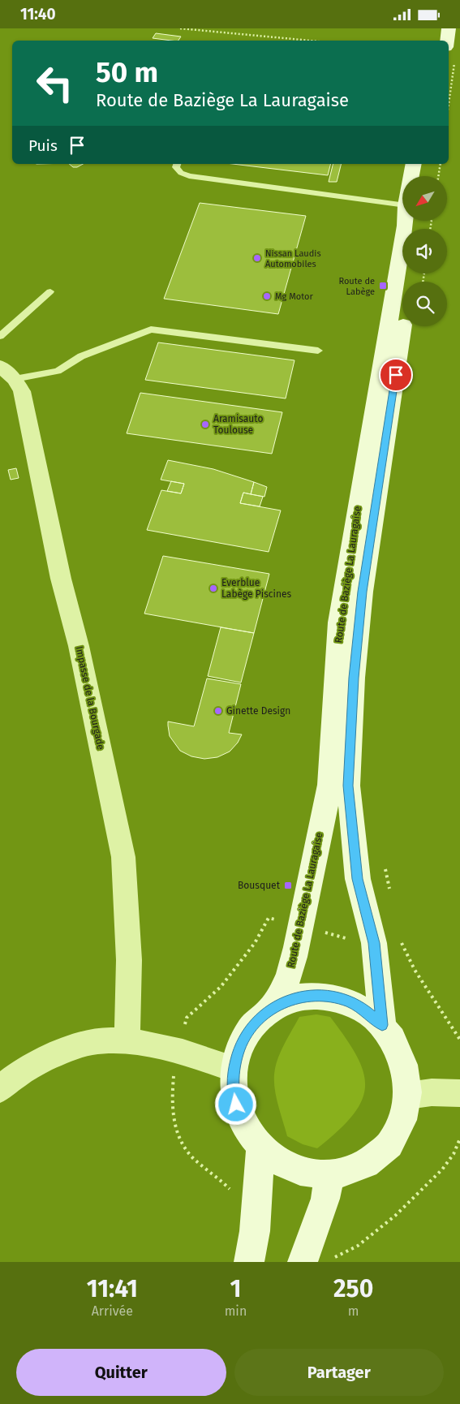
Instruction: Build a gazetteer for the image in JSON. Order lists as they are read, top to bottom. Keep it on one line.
{"streets":{"main road":["Route de Baziège La Lauragaise"],"street":["Impasse de la Bourgade"]},"places":{"other":["Nissan Laudis Automobiles","Mg Motor","Aramisauto Toulouse","Everblue Labège Piscines","Ginette Design"],"transit":["Route de Labège","Bousquet"]},"north":"bottom left","page":{"status":"11:40","turn":["50 m","Route de Baziège La Lauragaise"],"then":"Puis","eta":["11:41","Arrivée","1","min","250","m"],"buttons":["Quitter","Partager"]}}
